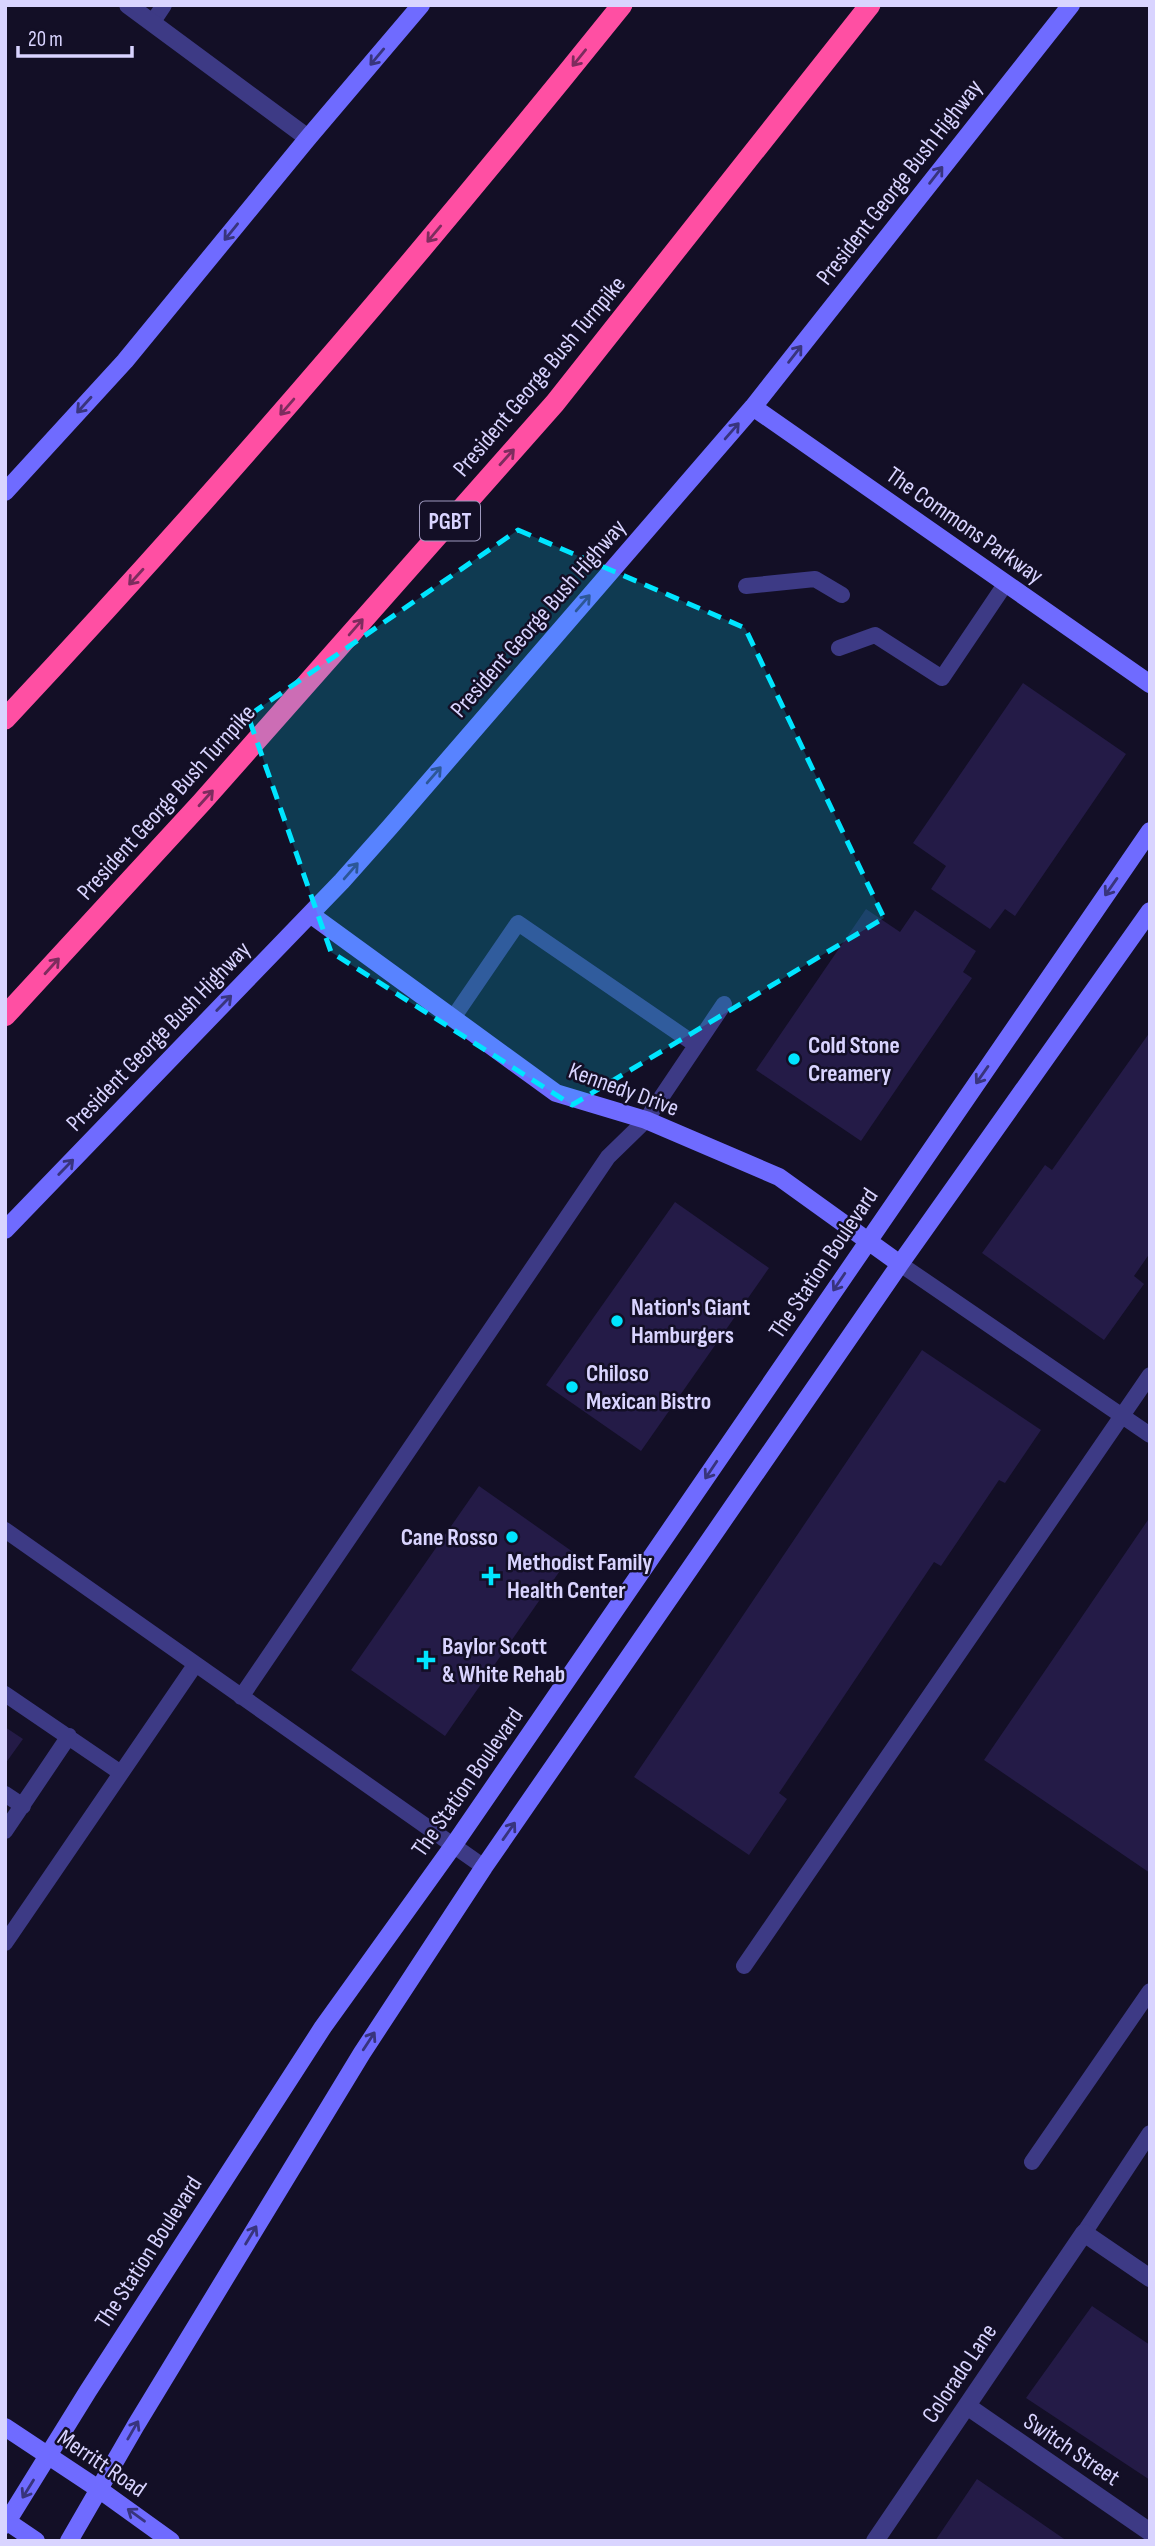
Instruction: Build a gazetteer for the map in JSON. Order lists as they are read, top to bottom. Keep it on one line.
{"streets":{"highway":["President George Bush Turnpike","PGBT"],"street":["President George Bush Highway","The Commons Parkway","Kennedy Drive","The Station Boulevard","Colorado Lane","Switch Street","Merritt Road"]},"crossings":[["President George Bush Highway","The Commons Parkway"],["President George Bush Highway","Kennedy Drive"],["Kennedy Drive","The Station Boulevard"],["The Station Boulevard","Merritt Road"],["Colorado Lane","Switch Street"]],"one_way":["President George Bush Highway","President George Bush Turnpike","Merritt Road"],"places":{"other":["Cold Stone Creamery","Nation's Giant Hamburgers","Chiloso Mexican Bistro","Cane Rosso"],"health":["Methodist Family Health Center","Baylor Scott & White Rehab"]},"scale_bar":"20 m"}
